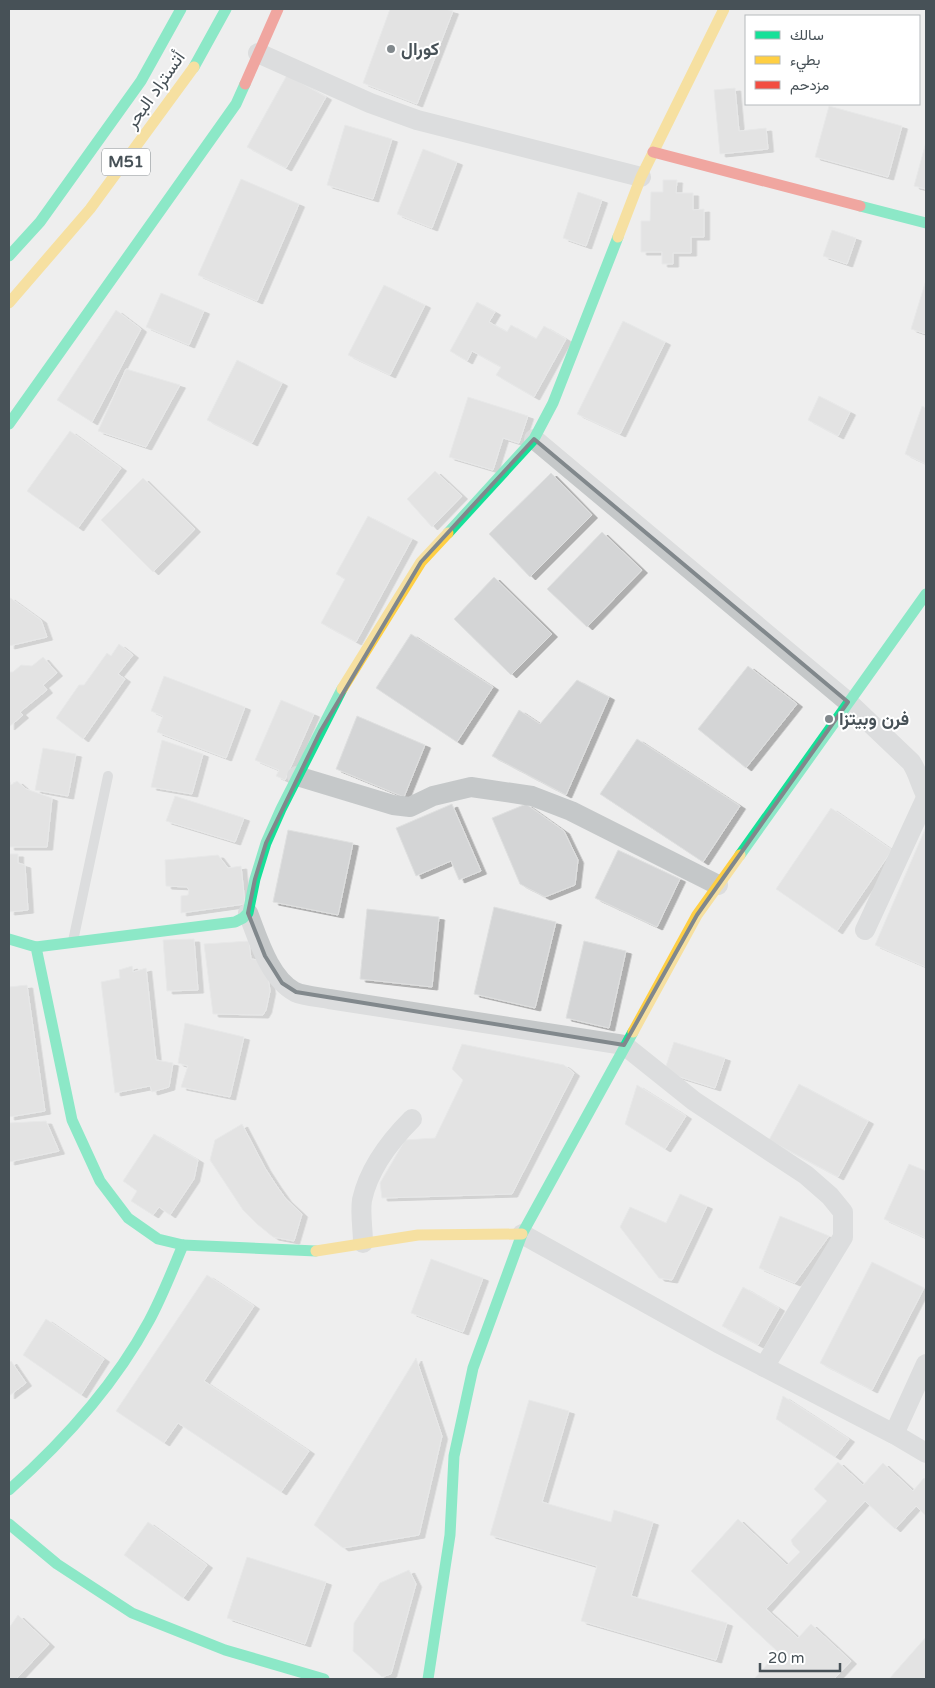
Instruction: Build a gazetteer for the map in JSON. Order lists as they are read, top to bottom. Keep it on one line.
{"streets":{"main road":["أتستراد البحر","M51"]},"places":["كورال","فرن وبيتزا"],"legend":["سالك","بطيء","مزدحم"],"scale_bar":"20 m"}
